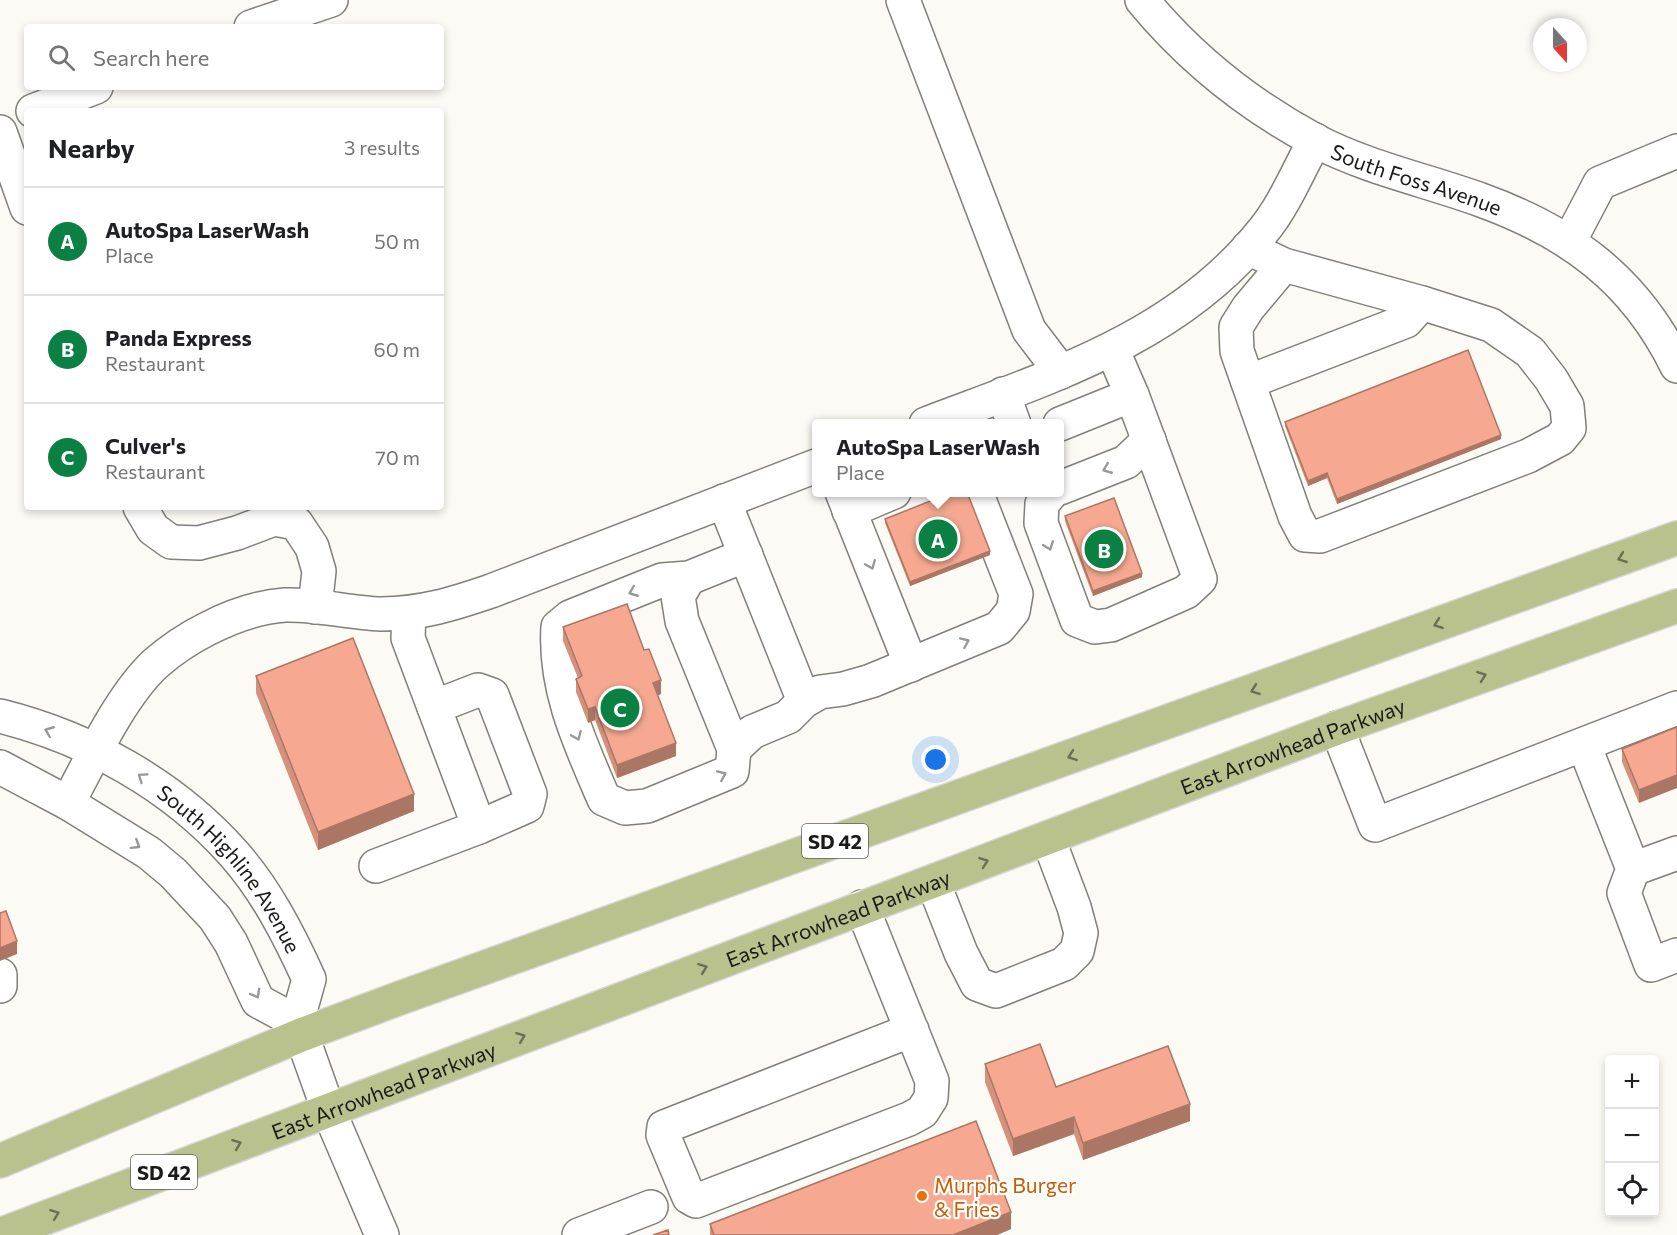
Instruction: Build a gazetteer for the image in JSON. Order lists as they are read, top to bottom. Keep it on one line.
{"streets":{"main road":["East Arrowhead Parkway","SD 42"],"street":["South Foss Avenue","South Highline Avenue"]},"crossings":[["SD 42","South Highline Avenue"]],"places":["Murphs Burger & Fries"],"north":"bottom","page":{"search":"Search here","heading":["Nearby","3 results"],"list":[{"mark":"A","name":"AutoSpa LaserWash","note":"Place","value":"50 m"},{"mark":"B","name":"Panda Express","note":"Restaurant","value":"60 m"},{"mark":"C","name":"Culver's","note":"Restaurant","value":"70 m"}],"popup":["AutoSpa LaserWash","Place"],"pins":["A","B","C"],"map_buttons":["+","−"]}}
